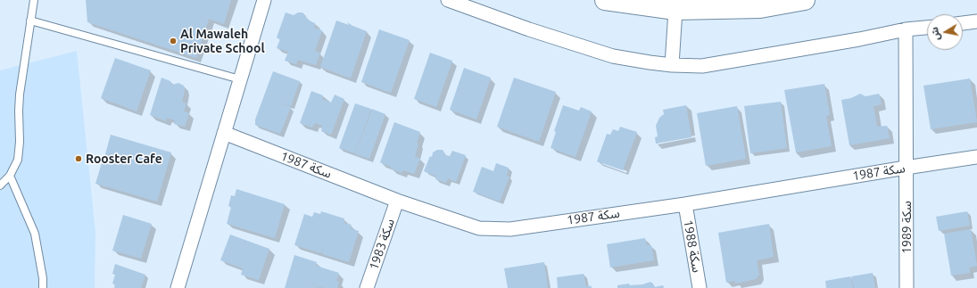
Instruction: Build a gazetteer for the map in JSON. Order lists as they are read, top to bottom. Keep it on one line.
{"streets":{"street":["سكة 1987","سكة 1989","سكة 1983","سكة 1988"]},"crossings":[["سكة 1987","سكة 1989"],["سكة 1987","سكة 1983"],["سكة 1987","سكة 1988"]],"places":["Al Mawaleh Private School","Rooster Cafe"],"north":"left"}
